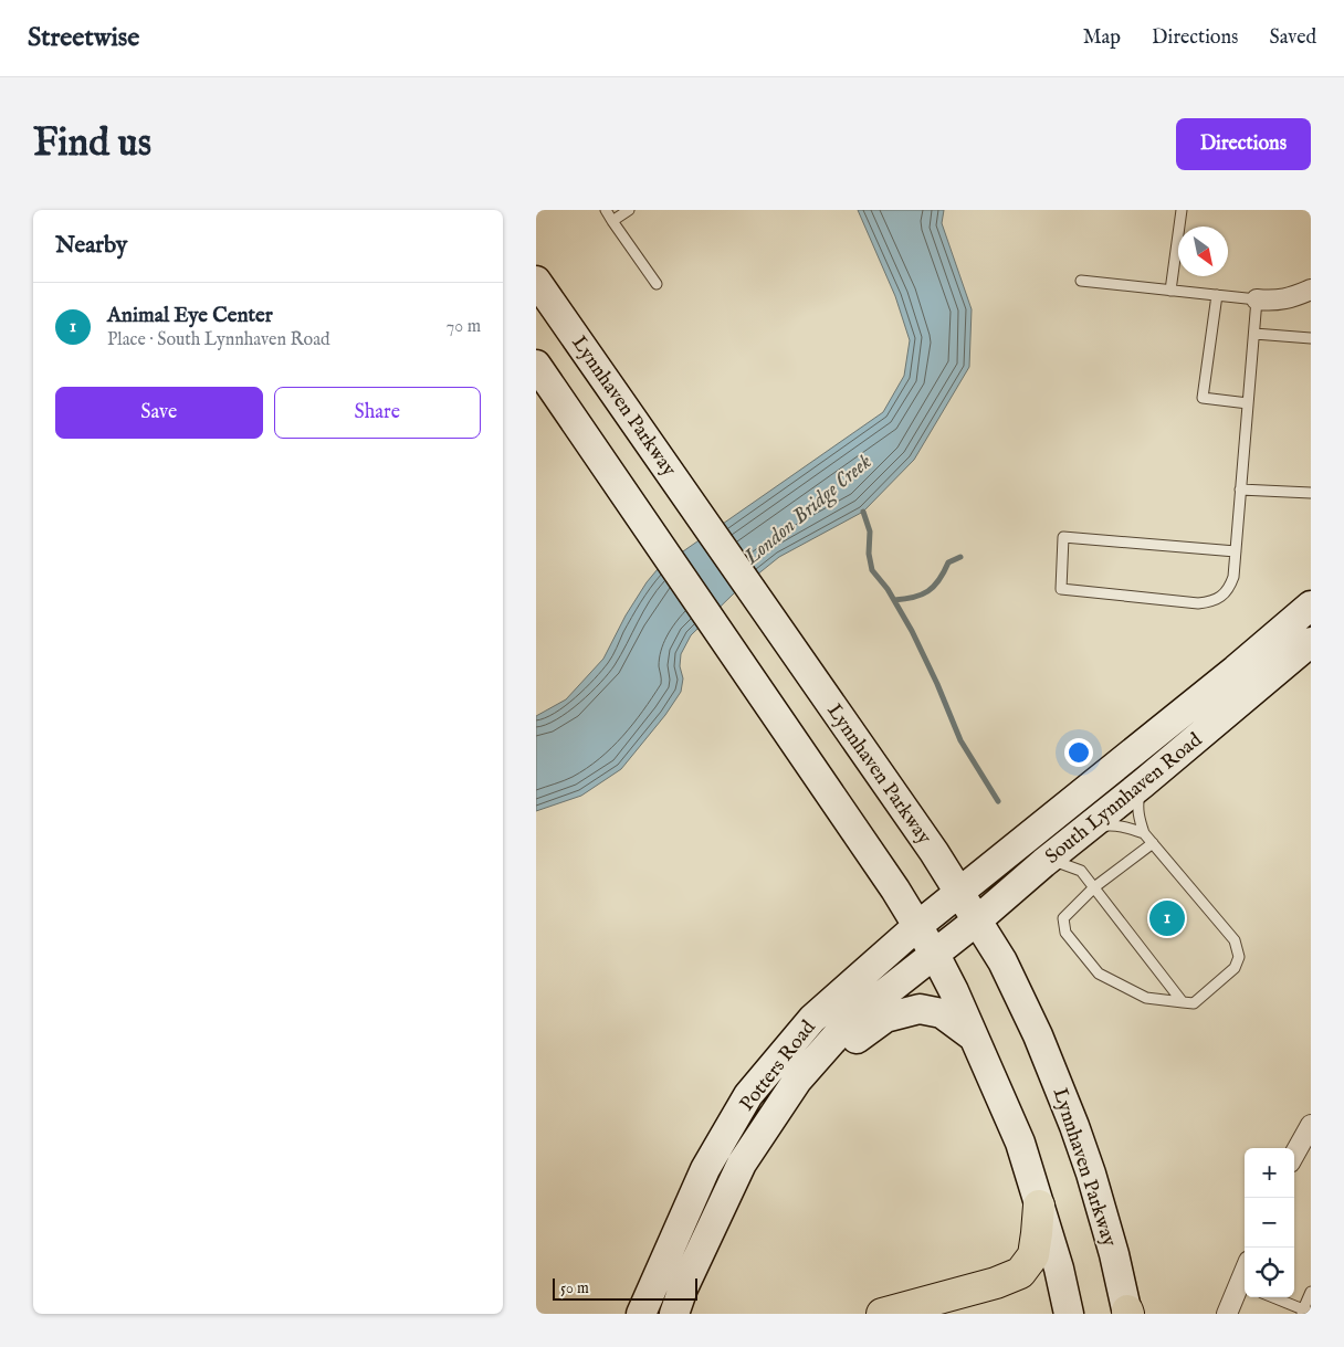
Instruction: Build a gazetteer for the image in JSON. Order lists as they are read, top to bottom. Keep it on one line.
{"streets":{"main road":["Lynnhaven Parkway","South Lynnhaven Road","Potters Road"]},"crossings":[["Lynnhaven Parkway","South Lynnhaven Road"],["Lynnhaven Parkway","Potters Road"],["South Lynnhaven Road","Potters Road"]],"water":["London Bridge Creek"],"scale_bar":"50 m","north":"bottom right","page":{"header":"Streetwise","nav":["Map","Directions","Saved"],"buttons":["Directions",["Save","Share"]],"title":"Find us","heading":"Nearby","list":[{"mark":"1","name":"Animal Eye Center","note":"Place · South Lynnhaven Road","value":"70 m"}],"pins":"1","map_buttons":["+","−"],"scale":"50 m"}}
